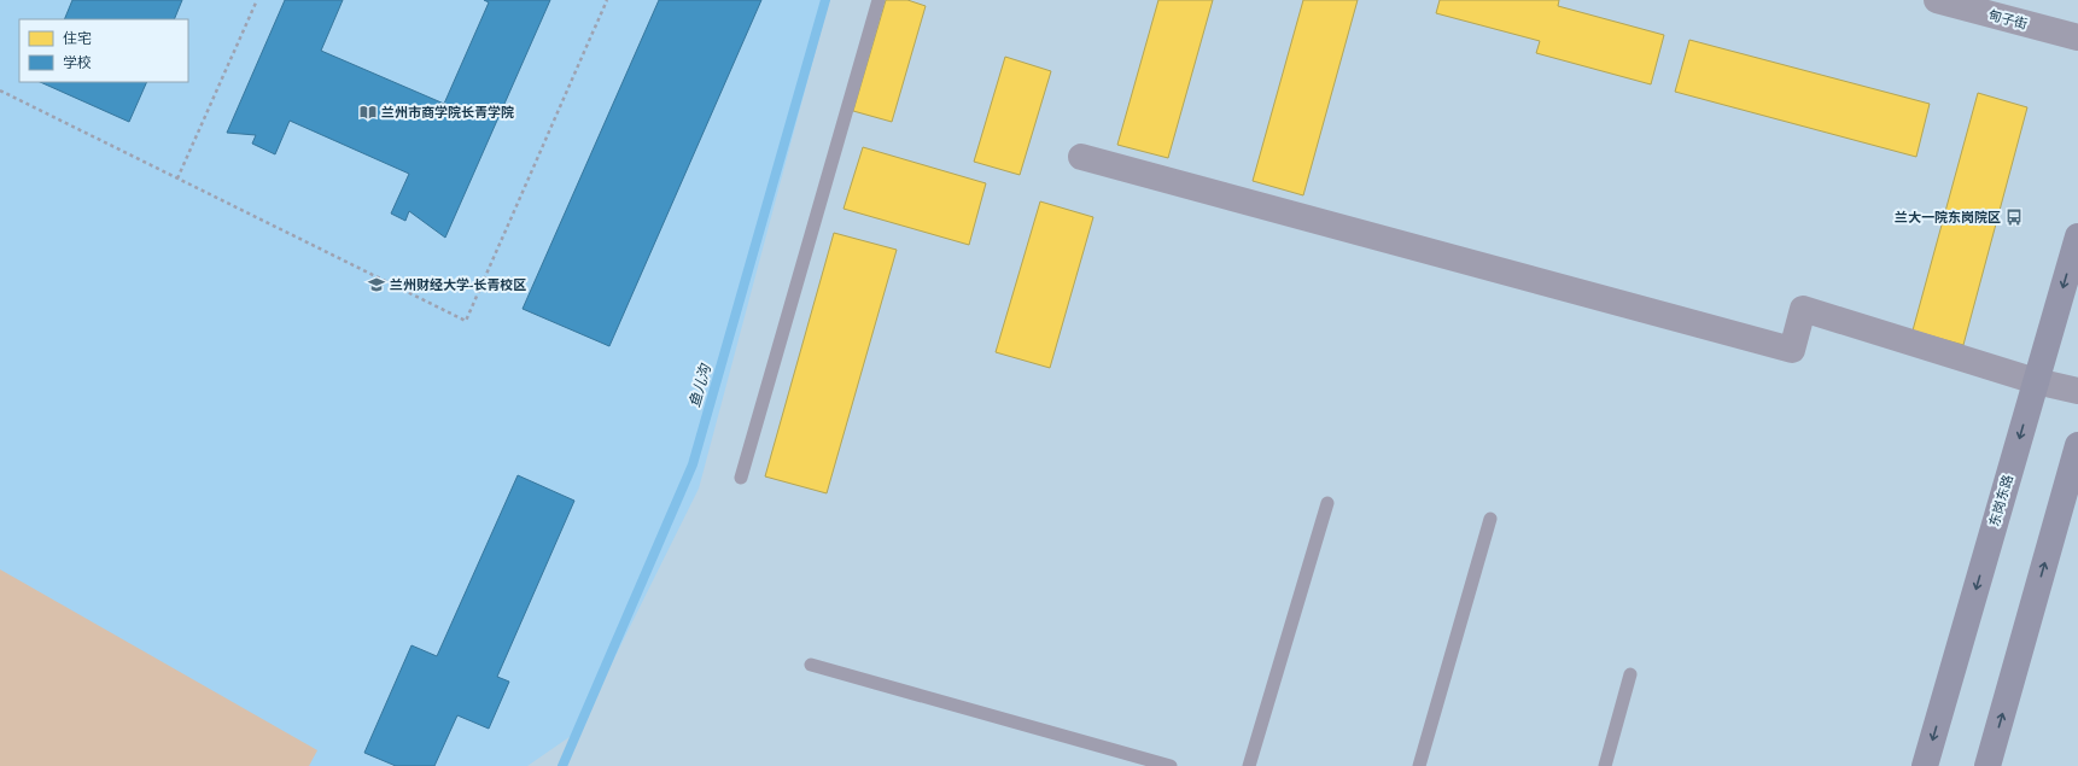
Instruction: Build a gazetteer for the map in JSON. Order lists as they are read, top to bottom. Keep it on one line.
{"streets":{"main road":["东岗东路"],"street":["甸子街"]},"water":["鱼儿沟"],"places":{"library":["兰州市商学院长青学院"],"bus stop":["兰大一院东岗院区"],"school or university":["兰州财经大学-长青校区"]},"legend":["住宅","学校"]}
